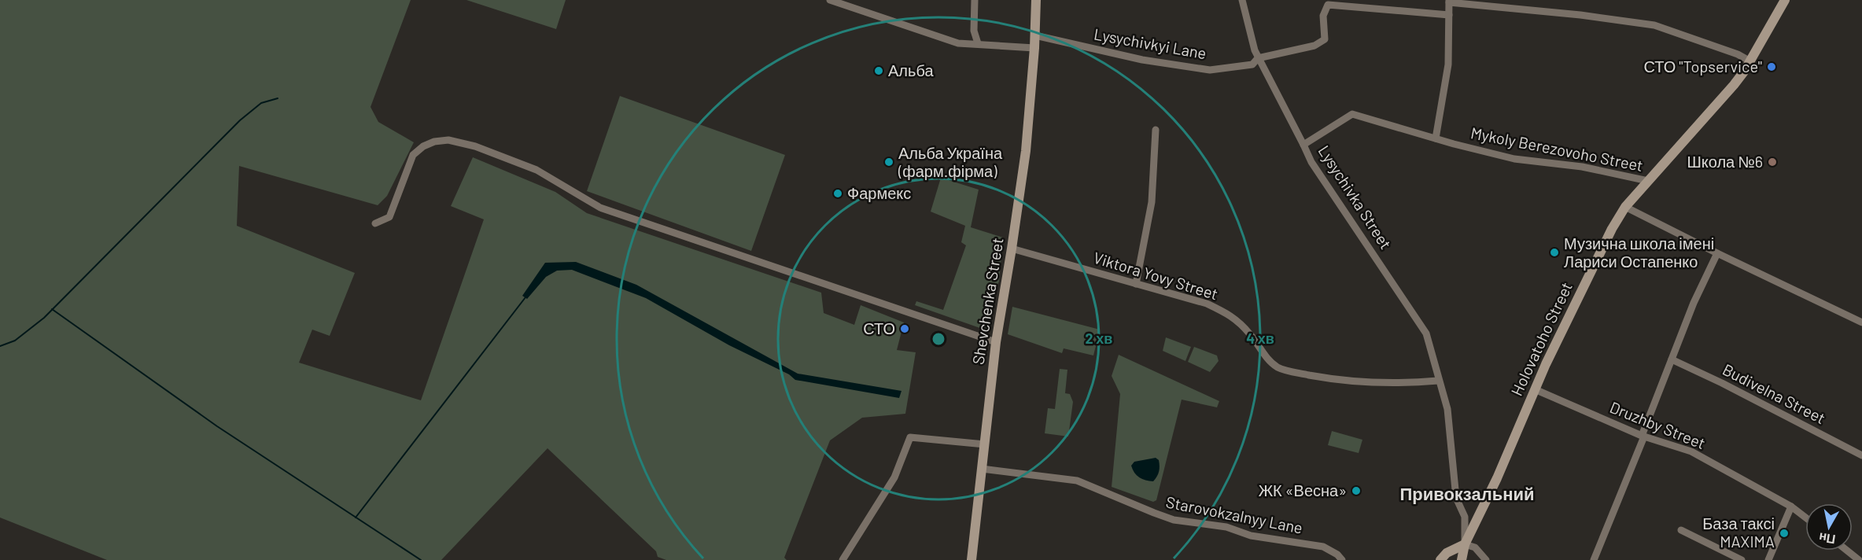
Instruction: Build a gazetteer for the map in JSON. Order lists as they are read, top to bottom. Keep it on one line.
{"streets":{"main road":["Shevchenka Street","Holovatoho Street"],"street":["Lysychivkyi Lane","Mykoly Berezovoho Street","Lysychivka Street","Viktora Yovy Street","Budivelna Street","Druzhby Street","Starovokzalnyy Lane"]},"crossings":[["Lysychivkyi Lane","Lysychivka Street"],["Lysychivkyi Lane","Shevchenka Street"],["Mykoly Berezovoho Street","Lysychivka Street"],["Mykoly Berezovoho Street","Holovatoho Street"],["Lysychivka Street","Viktora Yovy Street"],["Lysychivka Street","Holovatoho Street"],["Viktora Yovy Street","Shevchenka Street"],["Shevchenka Street","Starovokzalnyy Lane"],["Holovatoho Street","Druzhby Street"]],"districts":["Привокзальний"],"places":["СТО \"Topservice\"","Альба","Альба Україна (фарм.фірма)","Школа №6","Фармекс","Музична школа імені Лариси Остапенко","СТО","ЖК «Весна»","База таксі MAXIMA"],"north":"bottom","rings":["2 хв","4 хв"]}
